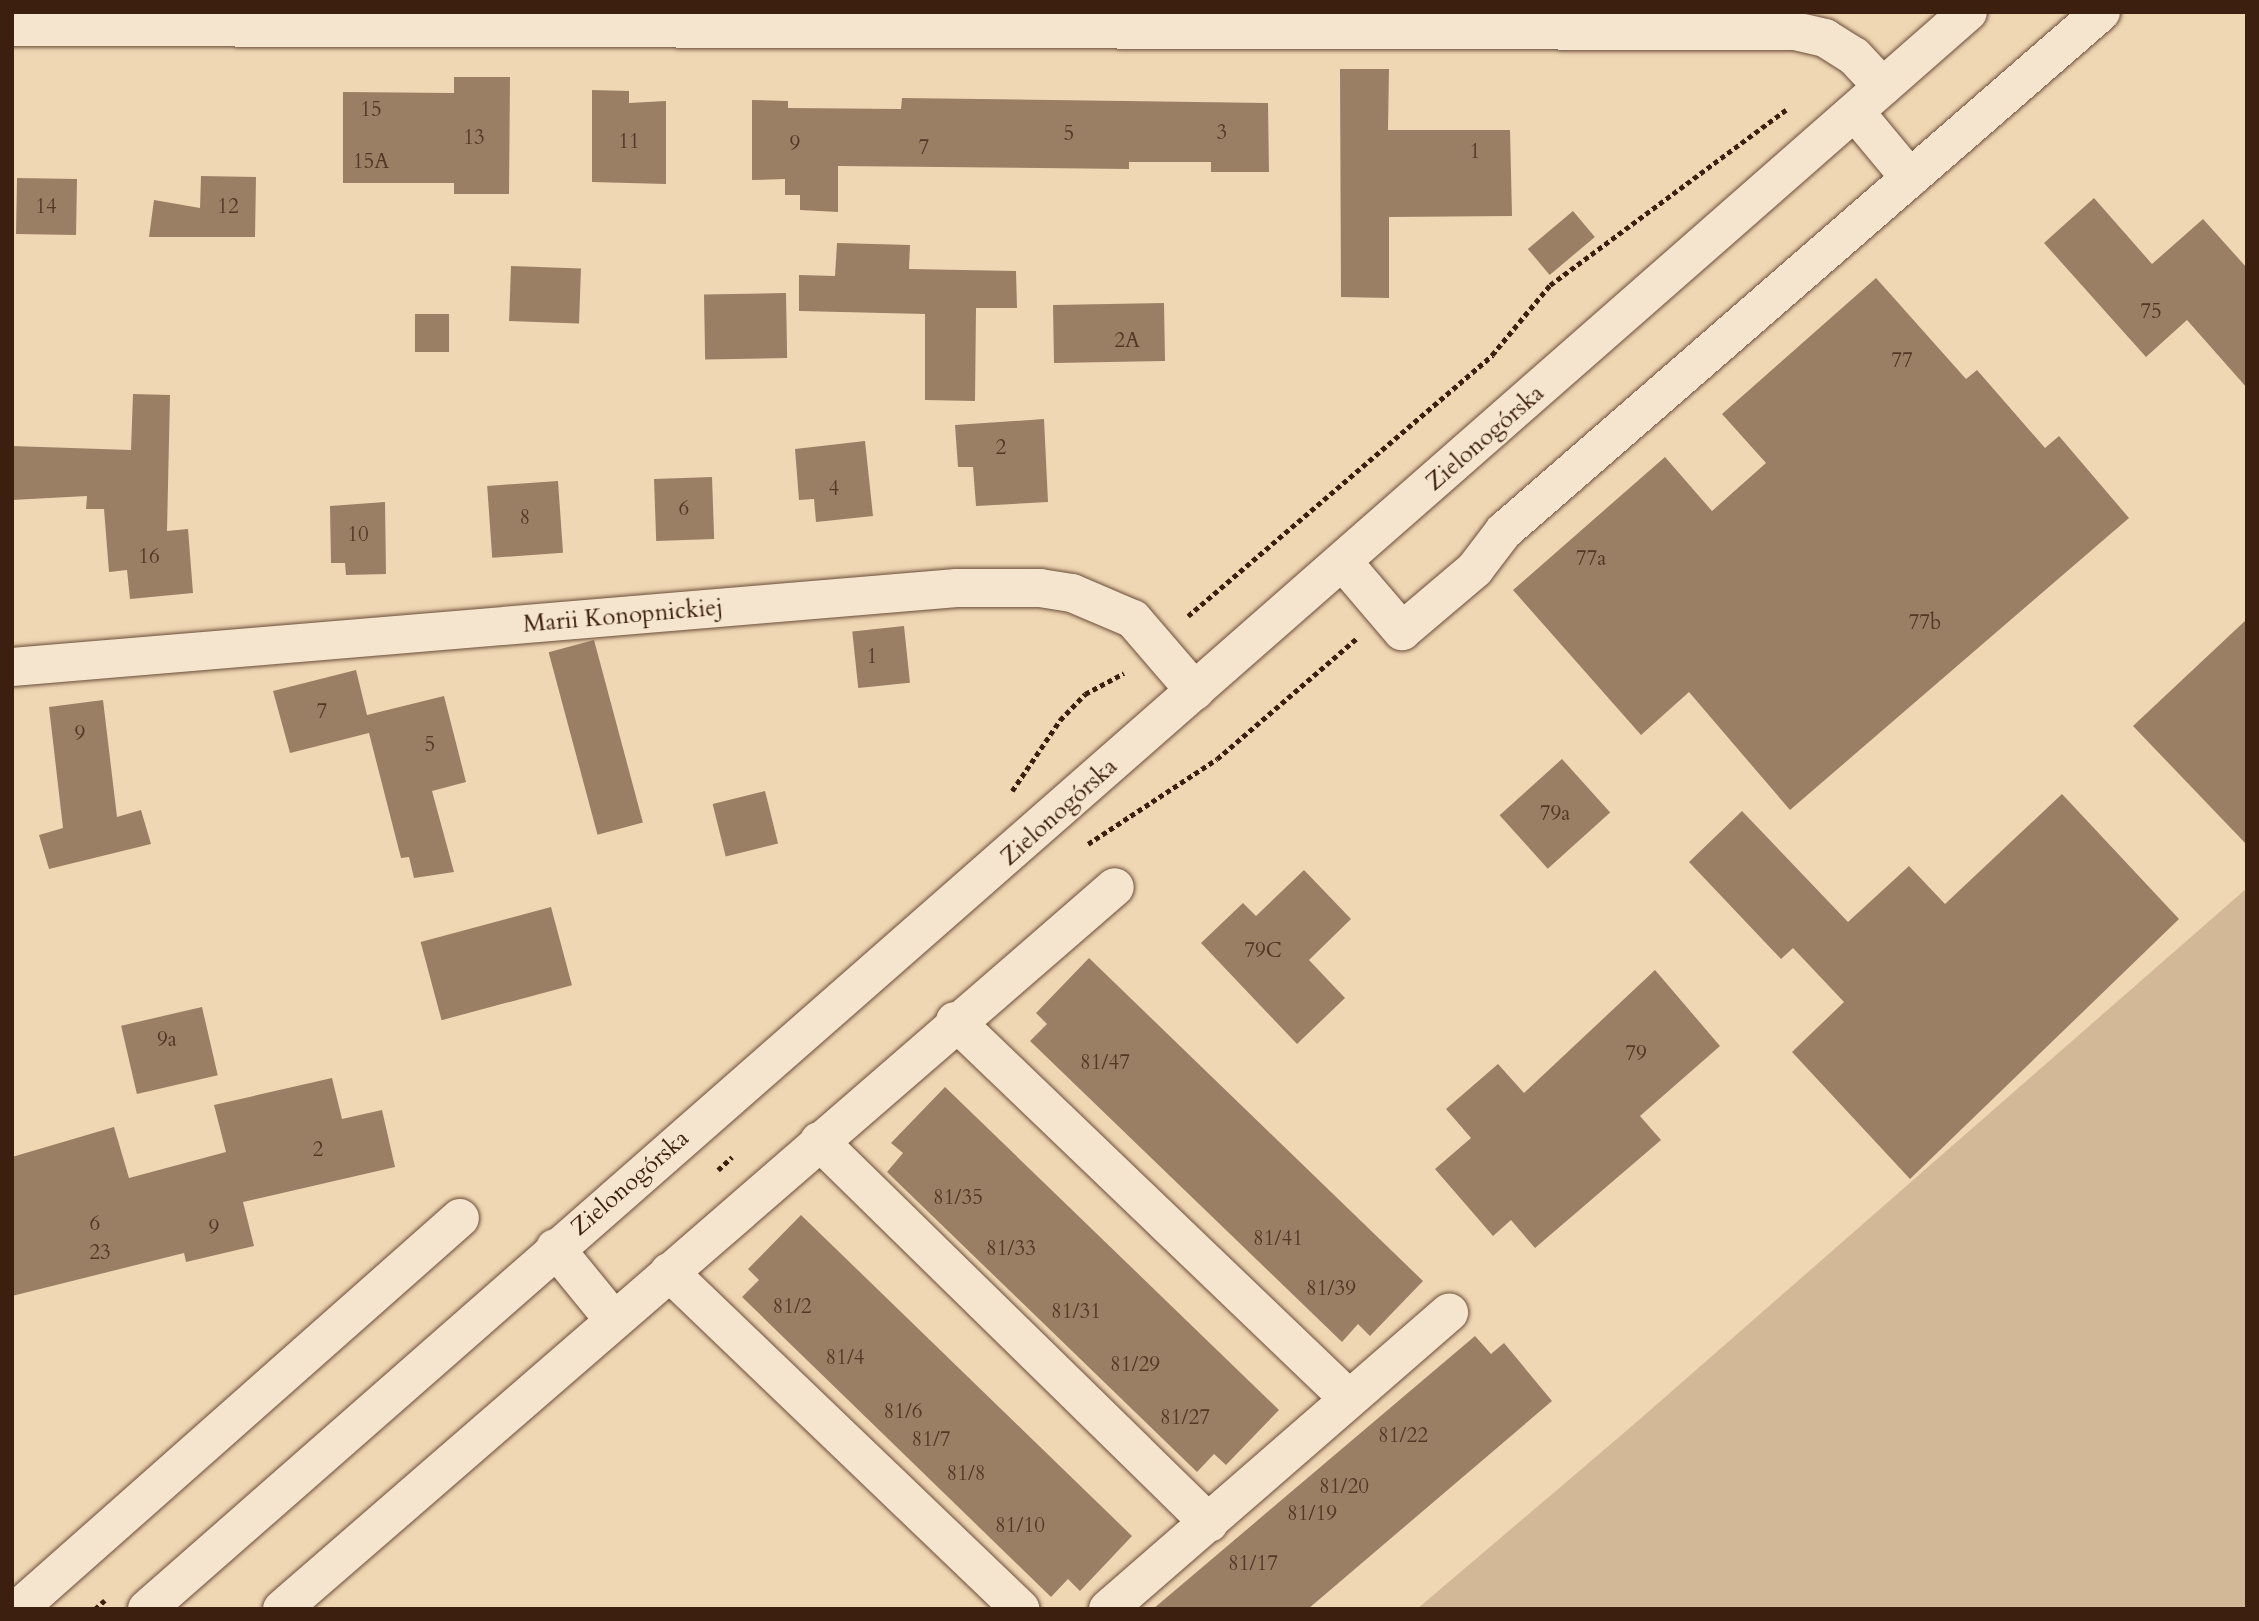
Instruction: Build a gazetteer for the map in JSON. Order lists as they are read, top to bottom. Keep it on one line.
{"streets":{"street":["Zielonogórska","Marii Konopnickiej"]},"crossings":[["Zielonogórska","Marii Konopnickiej"]],"house_numbers":["15","3","5","13","11","9","7","1","15A","14","12","75","2A","77","2","4","6","8","10","16","77a","77b","1","7","9","5","79a","79C","9a","79","81/47","2","81/35","6","9","81/41","81/33","23","81/39","81/2","81/31","81/4","81/29","81/6","81/27","81/22","81/7","81/8","81/20","81/19","81/10","81/17"]}
